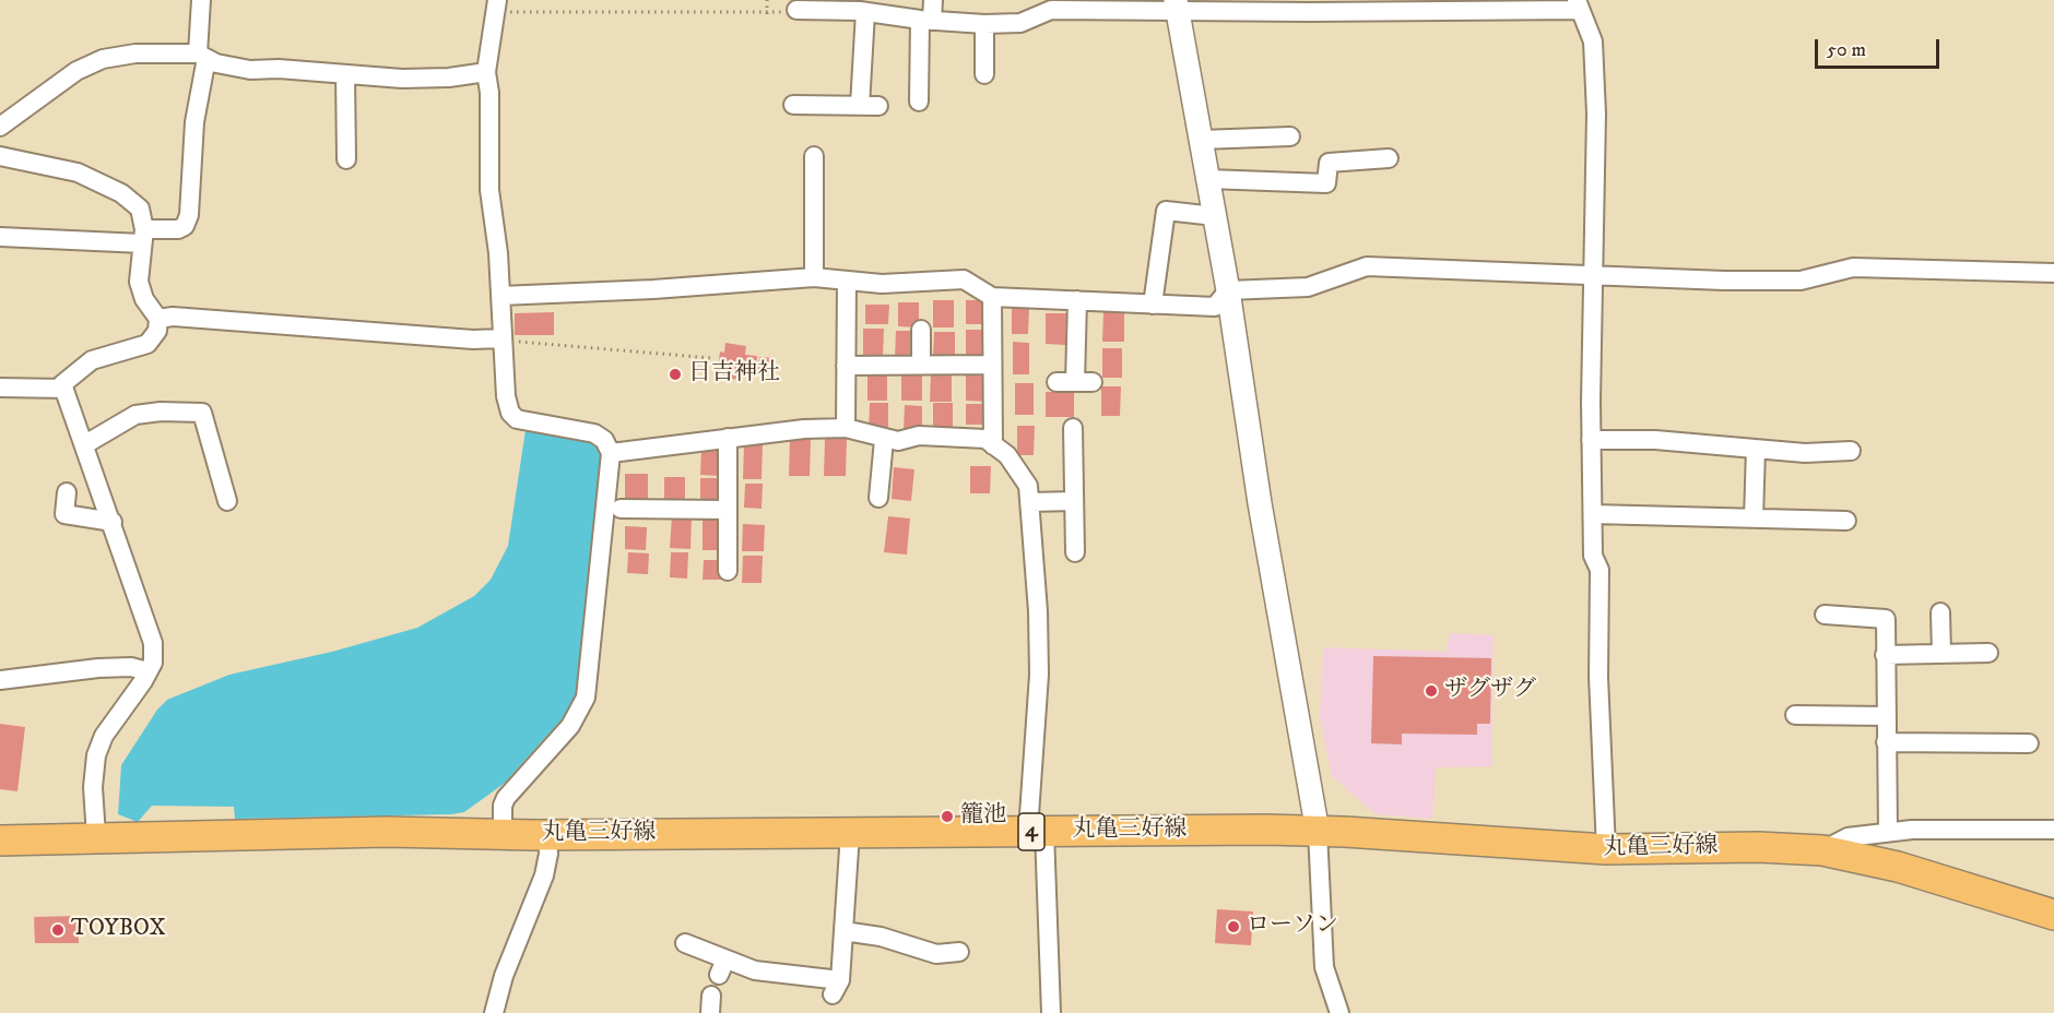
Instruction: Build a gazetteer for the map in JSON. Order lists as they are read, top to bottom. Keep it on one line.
{"streets":{"main road":["丸亀三好線","4"]},"places":["日吉神社","ザグザグ","籠池","ローソン","TOYBOX"],"scale_bar":"50 m"}
